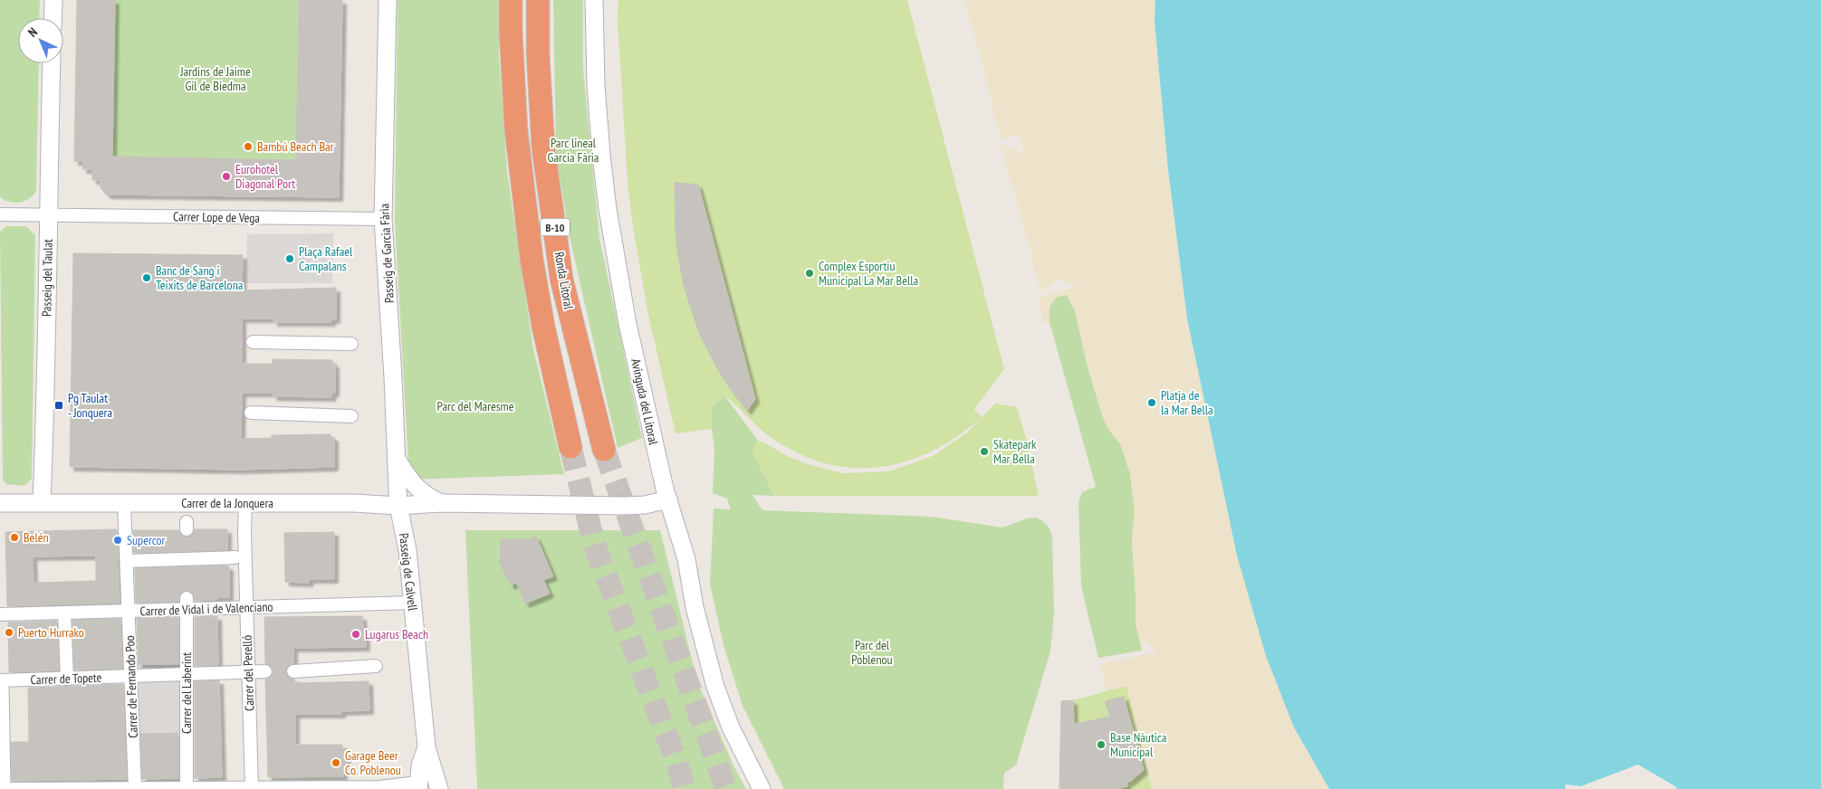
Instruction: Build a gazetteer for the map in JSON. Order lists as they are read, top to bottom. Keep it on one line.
{"streets":{"highway":["B-10","Ronda Litoral"],"main road":["Passeig de Garcia Fària","Passeig del Taulat","Avinguda del Litoral","Carrer de la Jonquera","Passeig de Calvell"],"street":["Carrer Lope de Vega","Carrer de Vidal i de Valenciano","Carrer del Perelló","Carrer de Topete","Carrer de Fernando Poo","Carrer del Laberint"]},"crossings":[["Carrer Lope de Vega","Passeig de Garcia Fària"],["Carrer Lope de Vega","Passeig del Taulat"],["Passeig de Garcia Fària","Carrer de la Jonquera"],["Passeig de Garcia Fària","Passeig de Calvell"],["Passeig del Taulat","Carrer de la Jonquera"],["Avinguda del Litoral","Carrer de la Jonquera"],["Carrer de la Jonquera","Passeig de Calvell"],["Carrer de la Jonquera","Carrer del Perelló"],["Carrer de la Jonquera","Carrer de Fernando Poo"],["Passeig de Calvell","Carrer de Vidal i de Valenciano"],["Carrer de Vidal i de Valenciano","Carrer del Perelló"],["Carrer de Vidal i de Valenciano","Carrer de Fernando Poo"],["Carrer de Vidal i de Valenciano","Carrer del Laberint"],["Carrer de Topete","Carrer de Fernando Poo"],["Carrer de Topete","Carrer del Laberint"]],"parks":["Jardins de Jaime Gil de Biedma","Parc lineal Garcia Fària","Parc del Maresme","Parc del Poblenou"],"places":{"other":["Bambú Beach Bar","Eurohotel Diagonal Port","Plaça Rafael Campalans","Complex Esportiu Municipal La Mar Bella","Banc de Sang i Teixits de Barcelona","Platja de la Mar Bella","Skatepark Mar Bella","Belén","Supercor","Puerto Hurrako","Lugarus Beach","Base Nàutica Municipal","Garage Beer Co. Poblenou"],"transit":["Pg Taulat - Jonquera"]},"north":"top left"}
